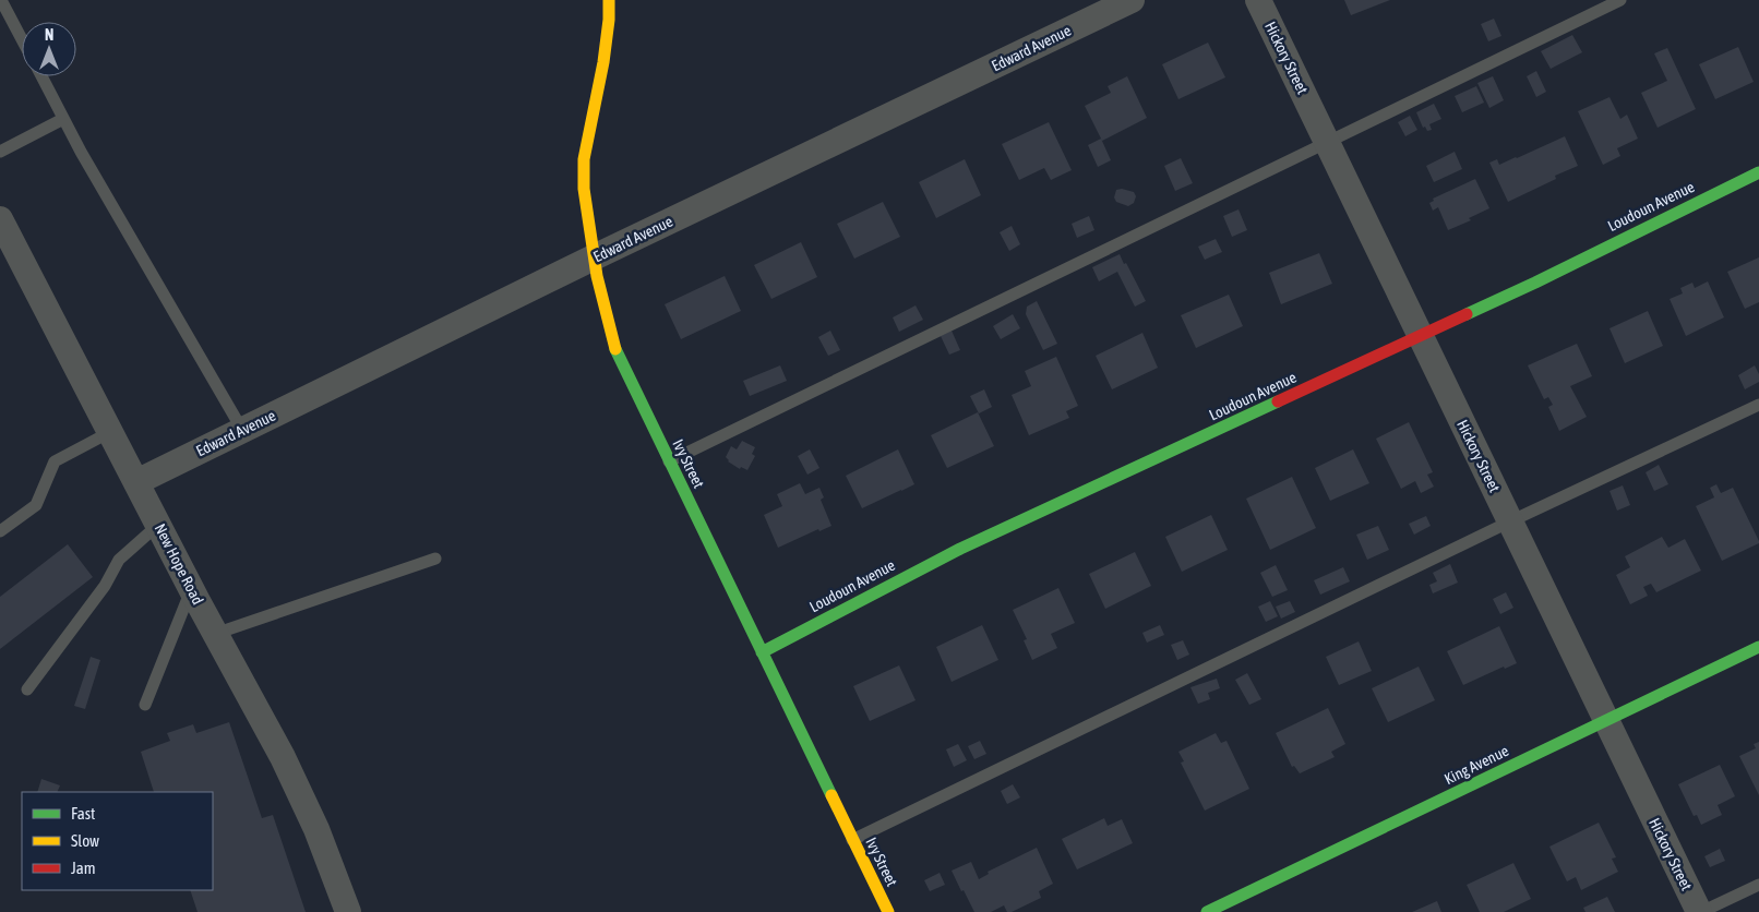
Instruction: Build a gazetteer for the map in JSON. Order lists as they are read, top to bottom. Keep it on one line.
{"streets":{"street":["Edward Avenue","Hickory Street","Loudoun Avenue","Ivy Street","New Hope Road","King Avenue"]},"crossings":[["Edward Avenue","Ivy Street"],["Edward Avenue","New Hope Road"],["Hickory Street","Loudoun Avenue"],["Hickory Street","King Avenue"],["Loudoun Avenue","Ivy Street"]],"legend":["Fast","Slow","Jam"],"north":"top"}
